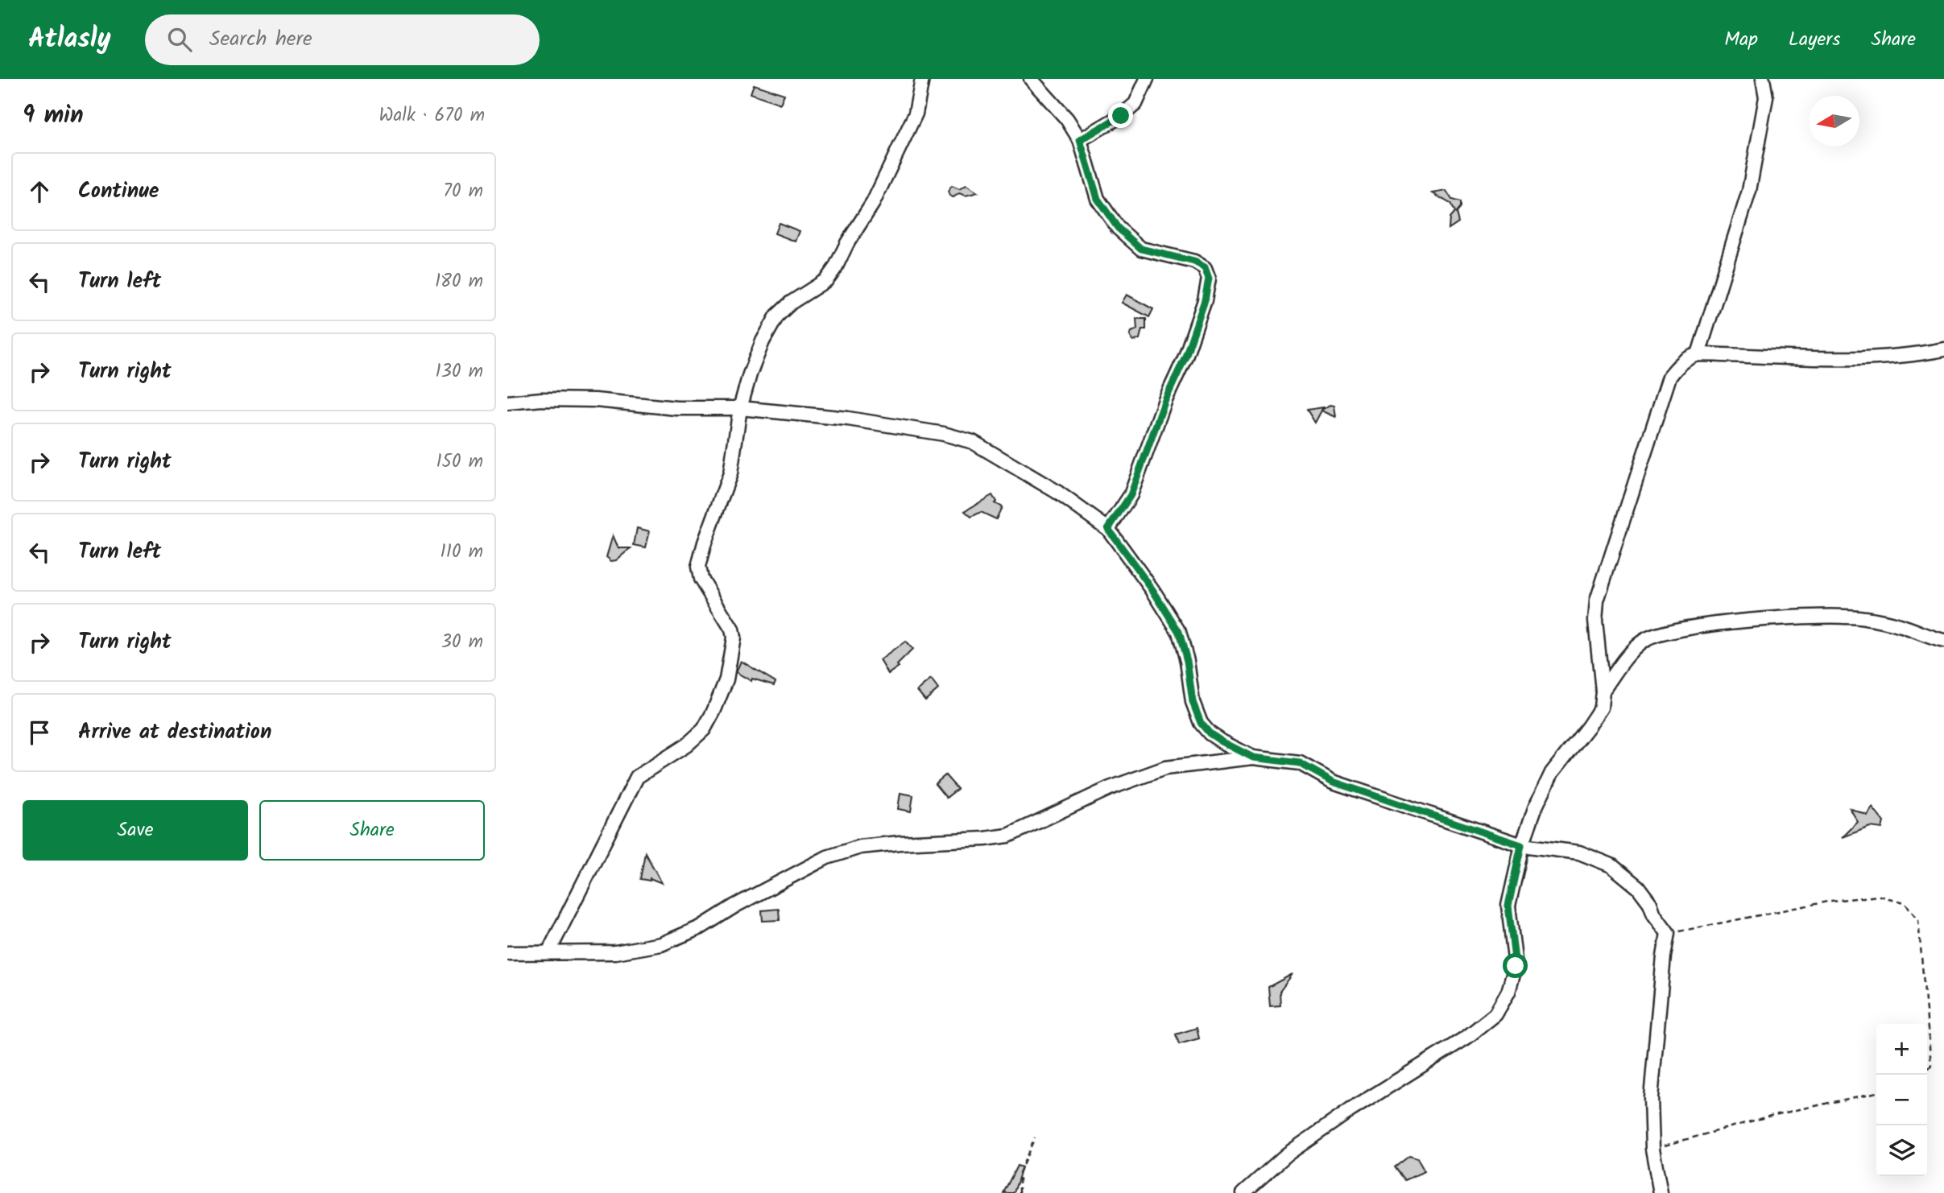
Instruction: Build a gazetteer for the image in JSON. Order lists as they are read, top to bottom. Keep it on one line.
{"north":"left","page":{"header":"Atlasly","search":"Search here","nav":["Map","Layers","Share"],"heading":["9 min","Walk · 670 m"],"list":[["Continue","70 m"],["Turn left","180 m"],["Turn right","130 m"],["Turn right","150 m"],["Turn left","110 m"],["Turn right","30 m"],"Arrive at destination"],"buttons":["Save","Share"],"map_buttons":["+","−"]}}
